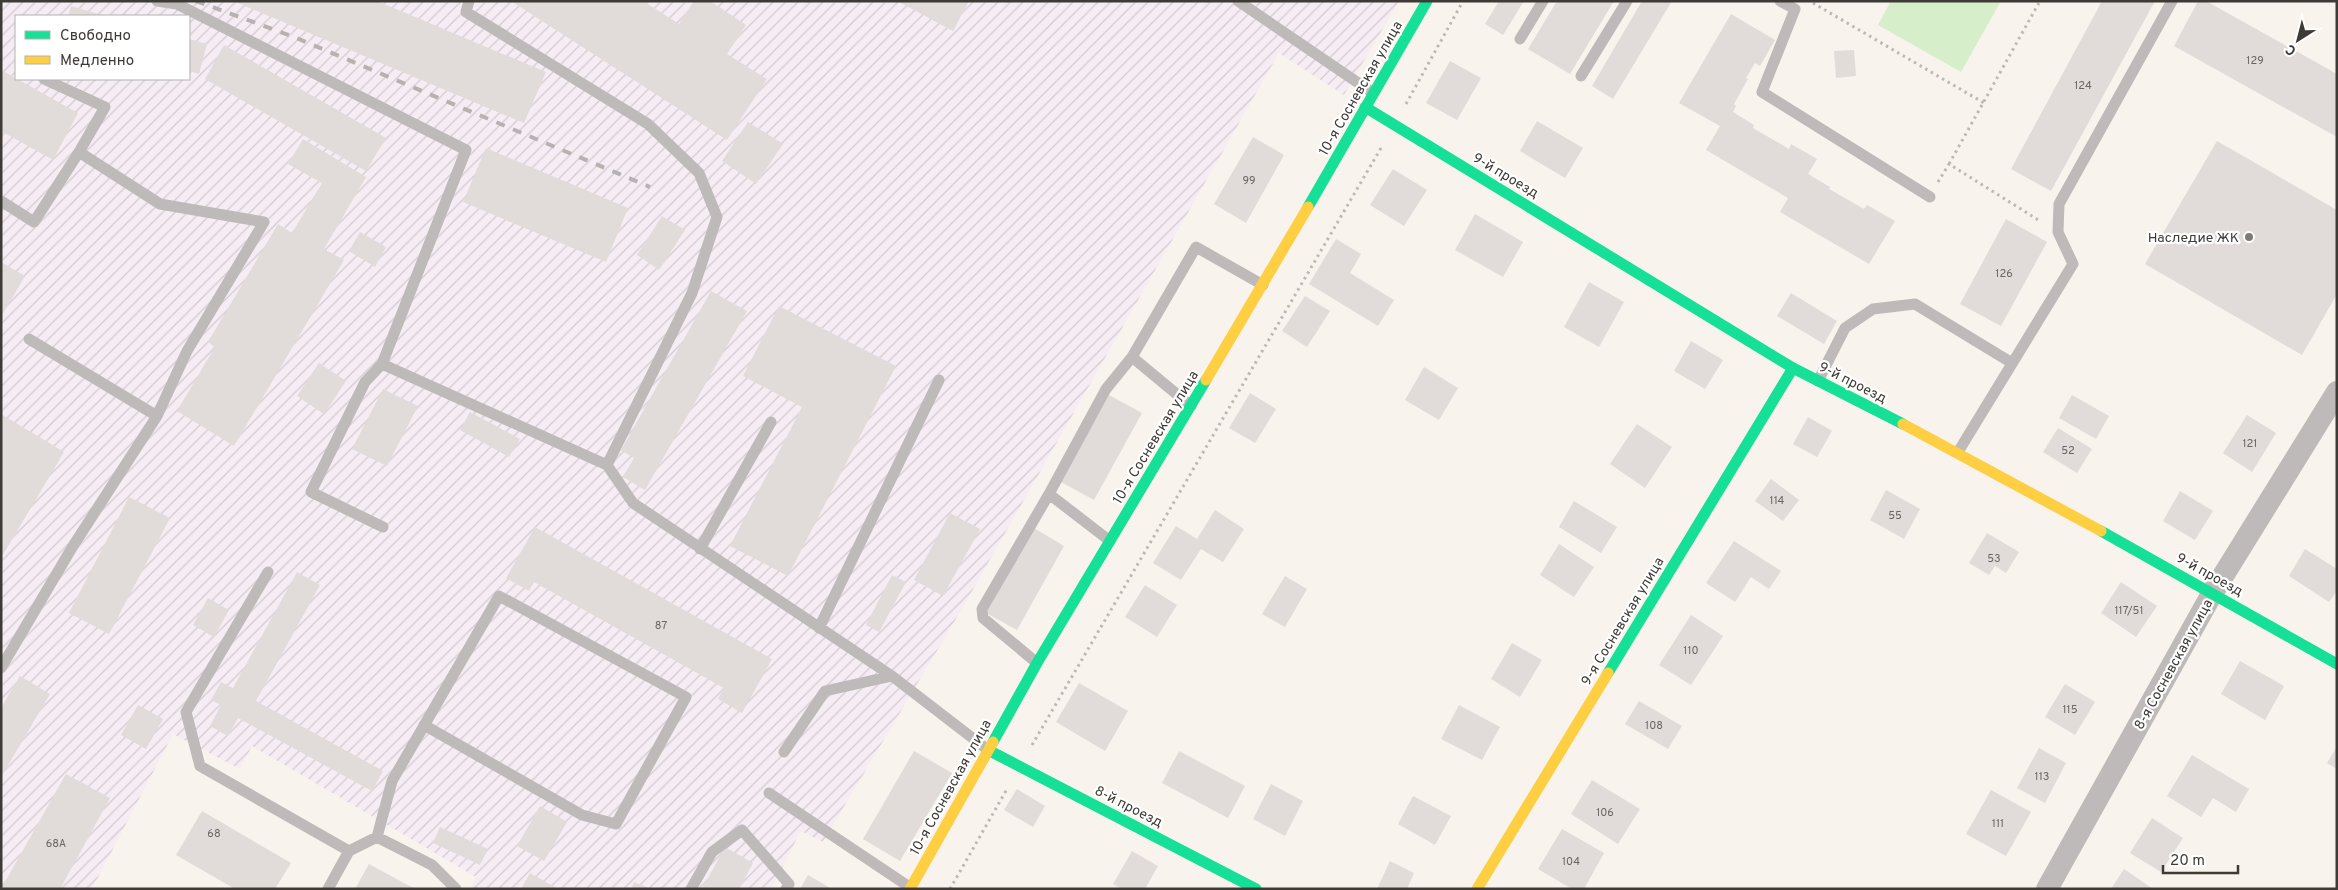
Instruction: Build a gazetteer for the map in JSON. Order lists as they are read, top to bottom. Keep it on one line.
{"streets":{"street":["10-я Сосневская улица","9-й проезд","9-я Сосневская улица","8-я Сосневская улица","8-й проезд"]},"crossings":[["10-я Сосневская улица","9-й проезд"],["10-я Сосневская улица","8-й проезд"],["9-й проезд","9-я Сосневская улица"],["9-й проезд","8-я Сосневская улица"]],"places":["Наследие ЖК"],"house_numbers":["129","124","99","126","121","52","114","55","53","117/51","87","110","115","108","113","106","111","68","68А","104"],"legend":["Свободно","Медленно"],"scale_bar":"20 m","north":"bottom left"}
